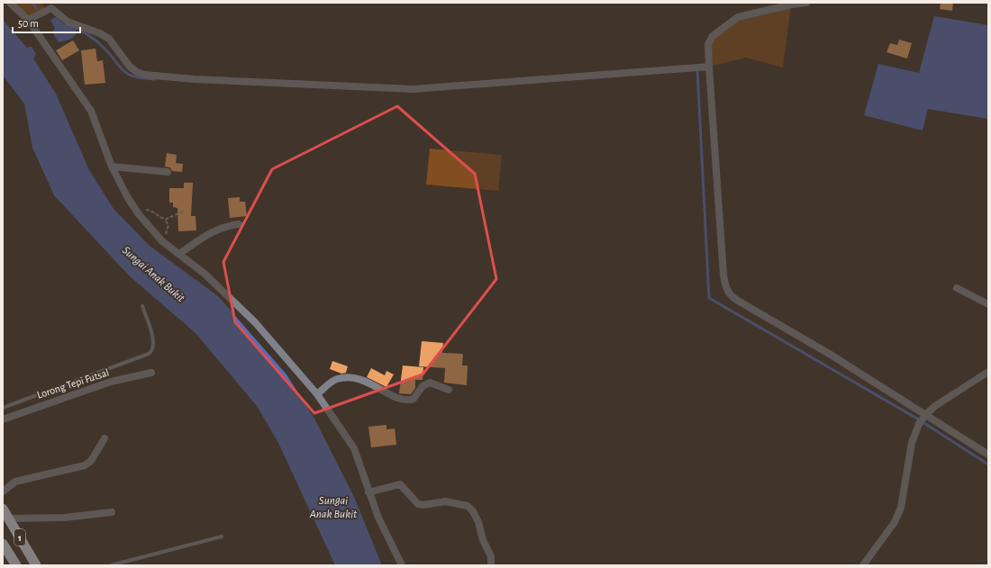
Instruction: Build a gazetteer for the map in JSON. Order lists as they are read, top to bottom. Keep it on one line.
{"streets":{"highway":["1"],"street":["Lorong Tepi Futsal"]},"water":["Sungai Anak Bukit"],"scale_bar":"50 m"}
